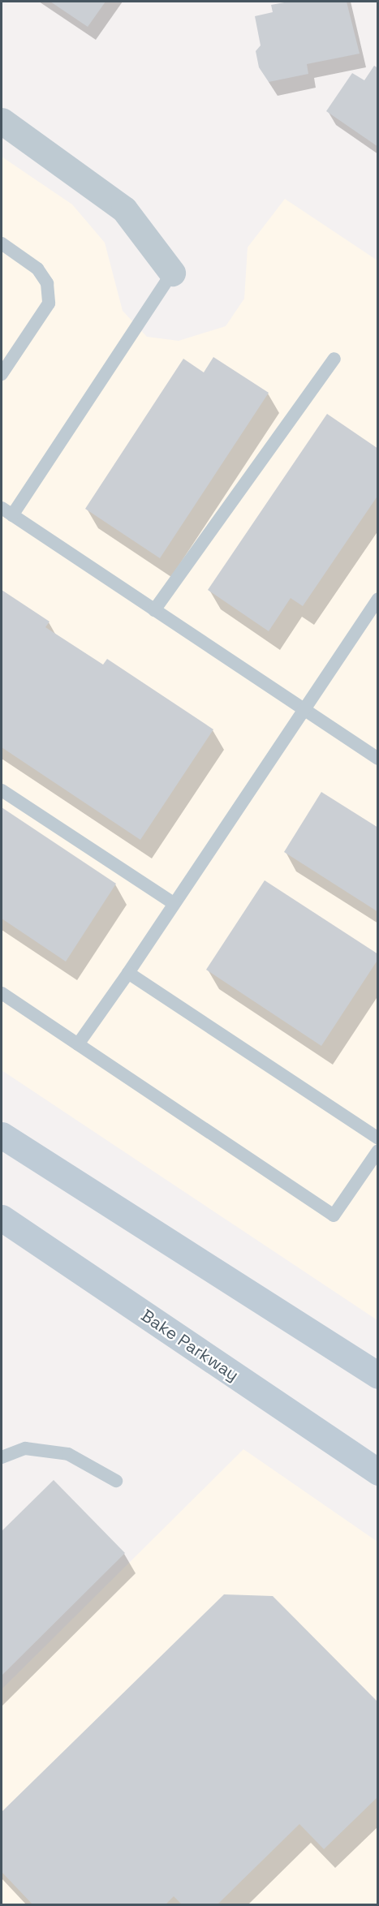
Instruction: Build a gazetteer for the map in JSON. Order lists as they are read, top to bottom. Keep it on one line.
{"streets":{"main road":["Bake Parkway"]}}
